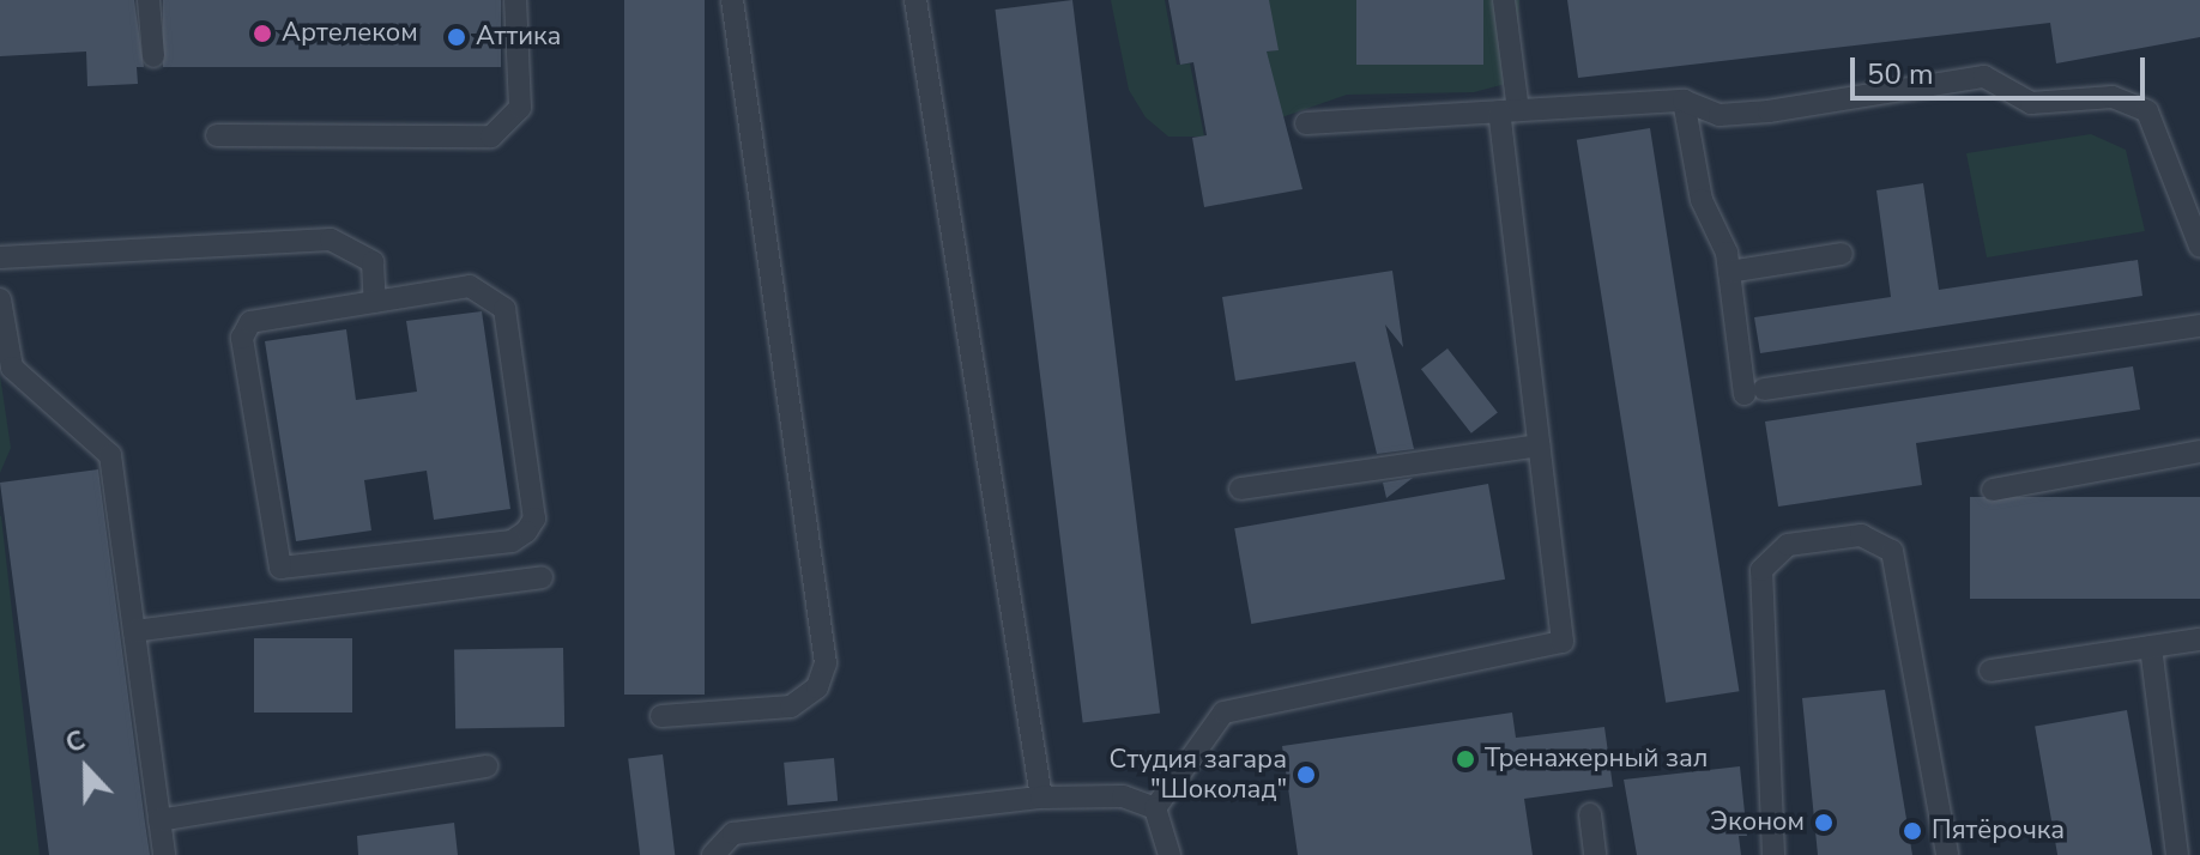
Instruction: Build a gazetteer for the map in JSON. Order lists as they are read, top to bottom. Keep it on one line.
{"places":["Артелеком","Аттика","Тренажерный зал","Студия загара \"Шоколад\"","Эконом","Пятёрочка"],"scale_bar":"50 m","north":"top"}
